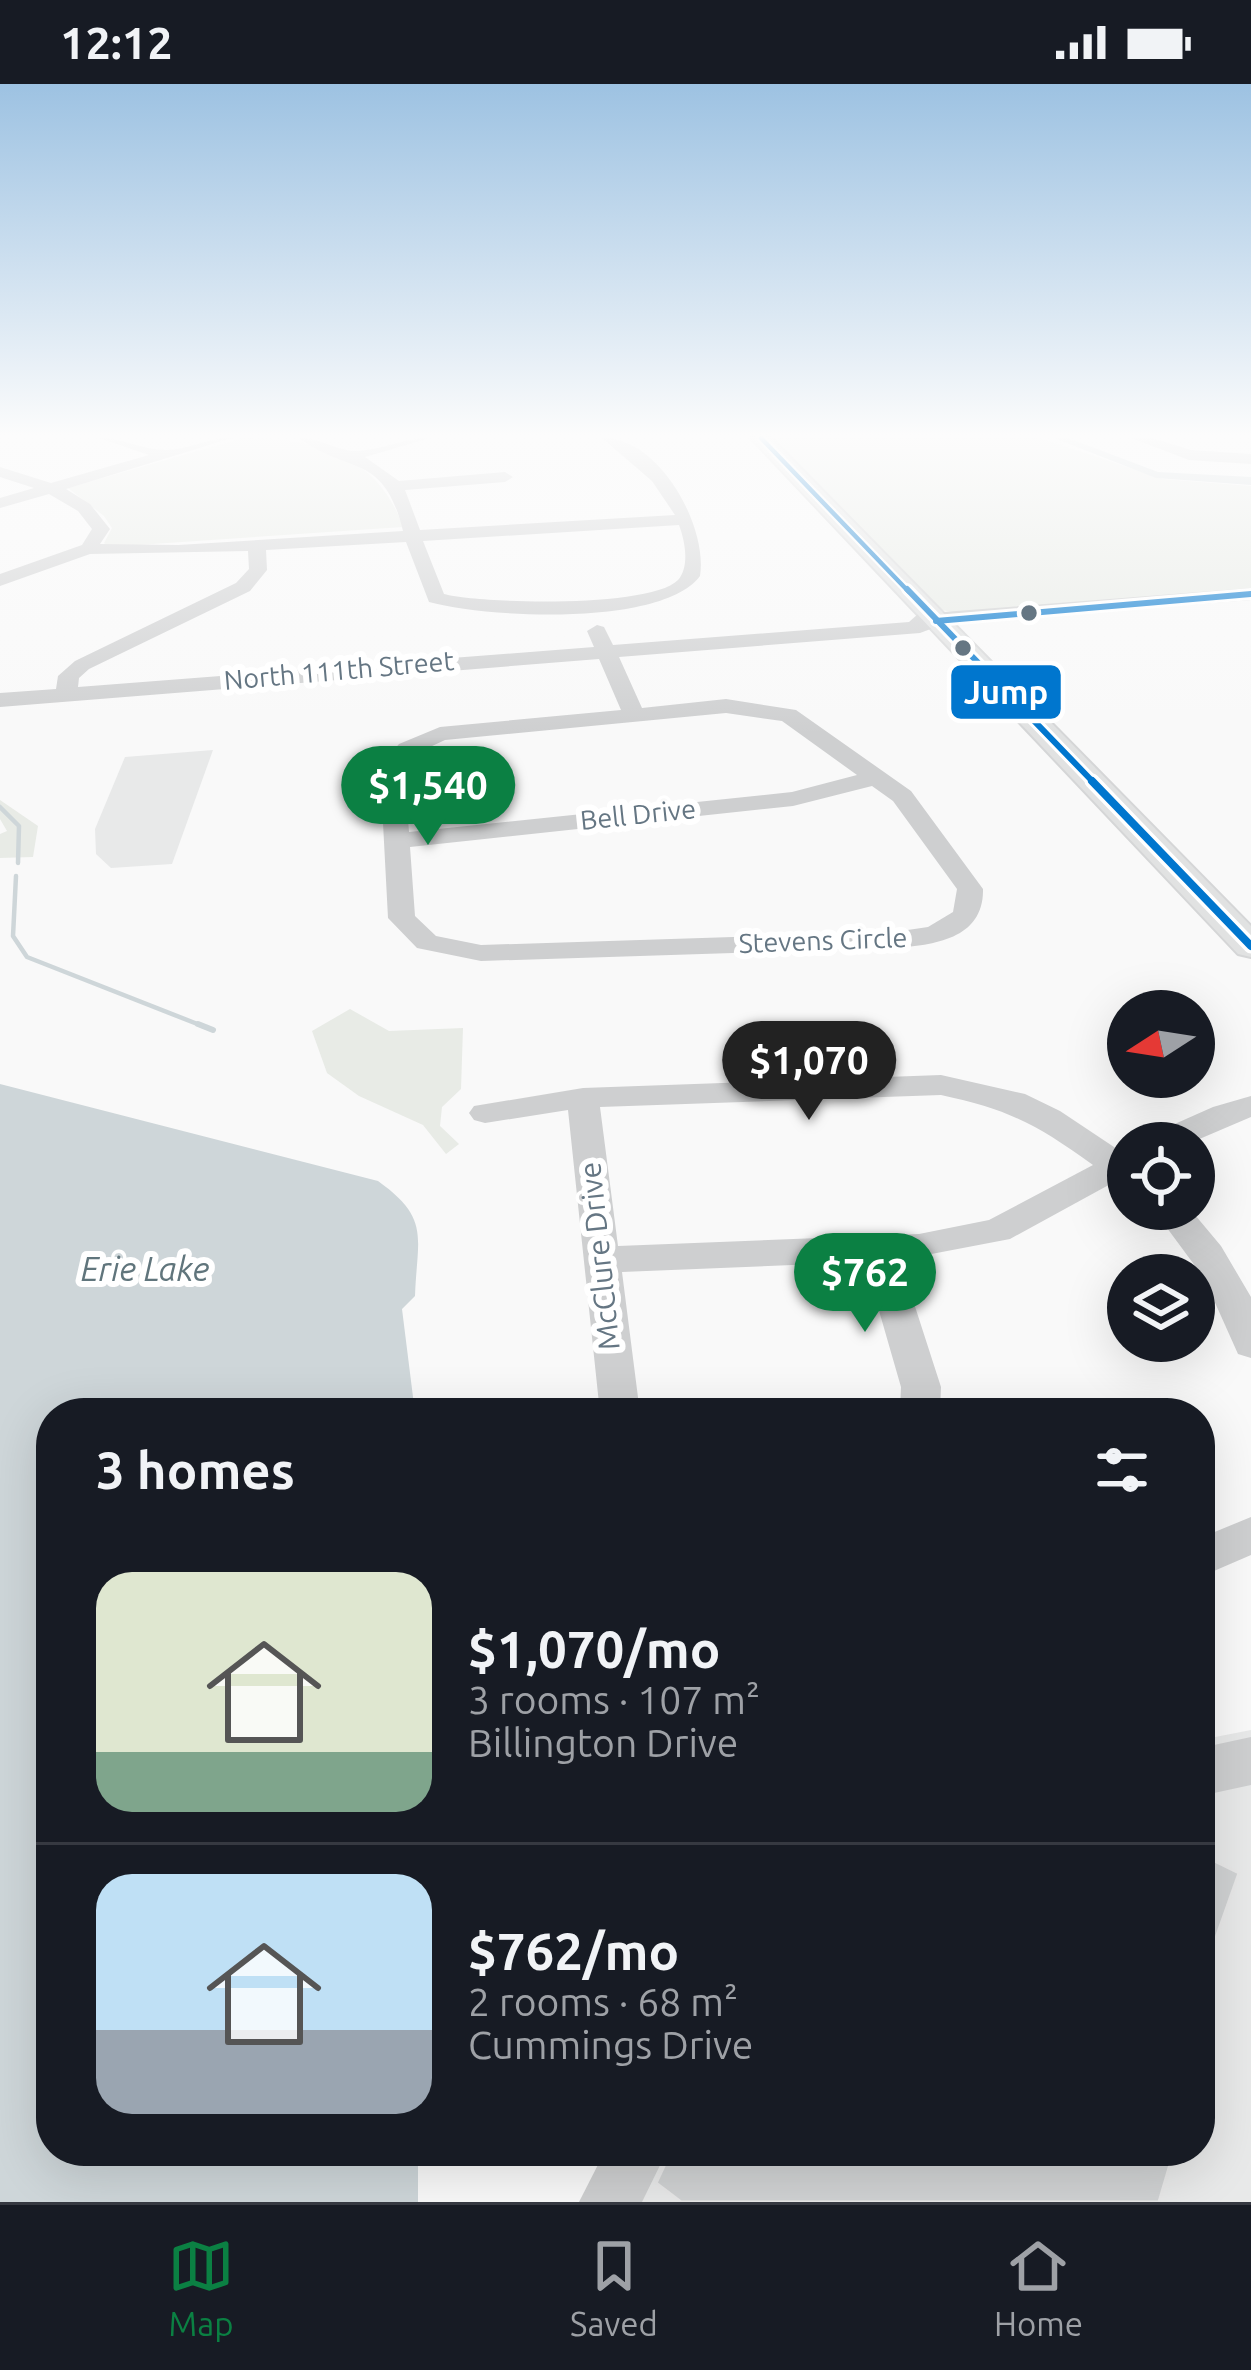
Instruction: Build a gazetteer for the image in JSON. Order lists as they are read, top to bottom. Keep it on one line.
{"streets":{"street":["North 111th Street","Bell Drive","Stevens Circle","McClure Drive"]},"crossings":[["Bell Drive","Stevens Circle"]],"water":["Erie Lake"],"lines":["transit line Jump"],"north":"left","page":{"status":"12:12","price":["$1,540","$1,070","$762"],"heading":"3 homes","list":[{"name":"$1,070/mo","note":"3 rooms · 107 m² · Billington Drive"},{"name":"$762/mo","note":"2 rooms · 68 m² · Cummings Drive"}],"tabs":["Map","Saved","Home"]}}
